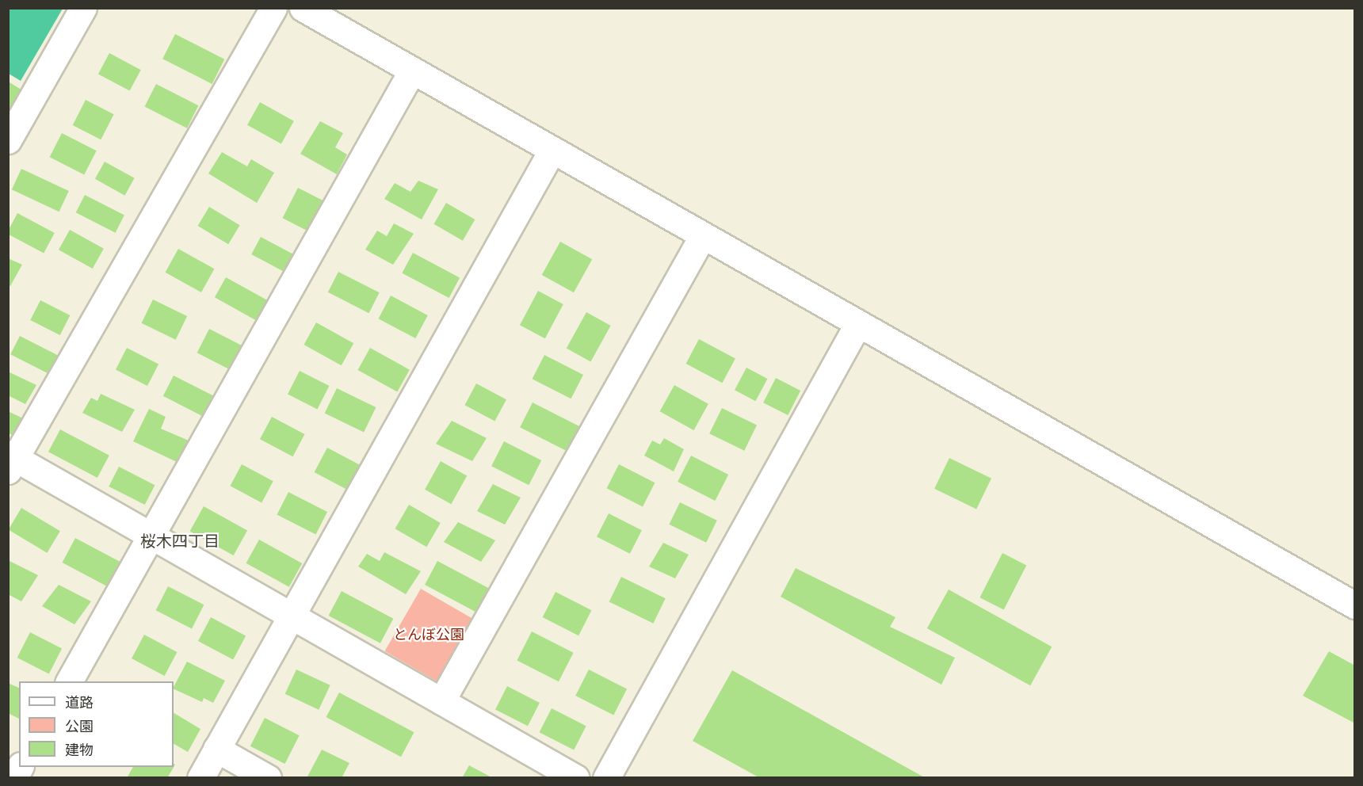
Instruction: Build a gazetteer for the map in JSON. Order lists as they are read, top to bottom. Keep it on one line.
{"districts":["桜木四丁目"],"parks":["とんぼ公園"],"legend":["道路","公園","建物"]}
